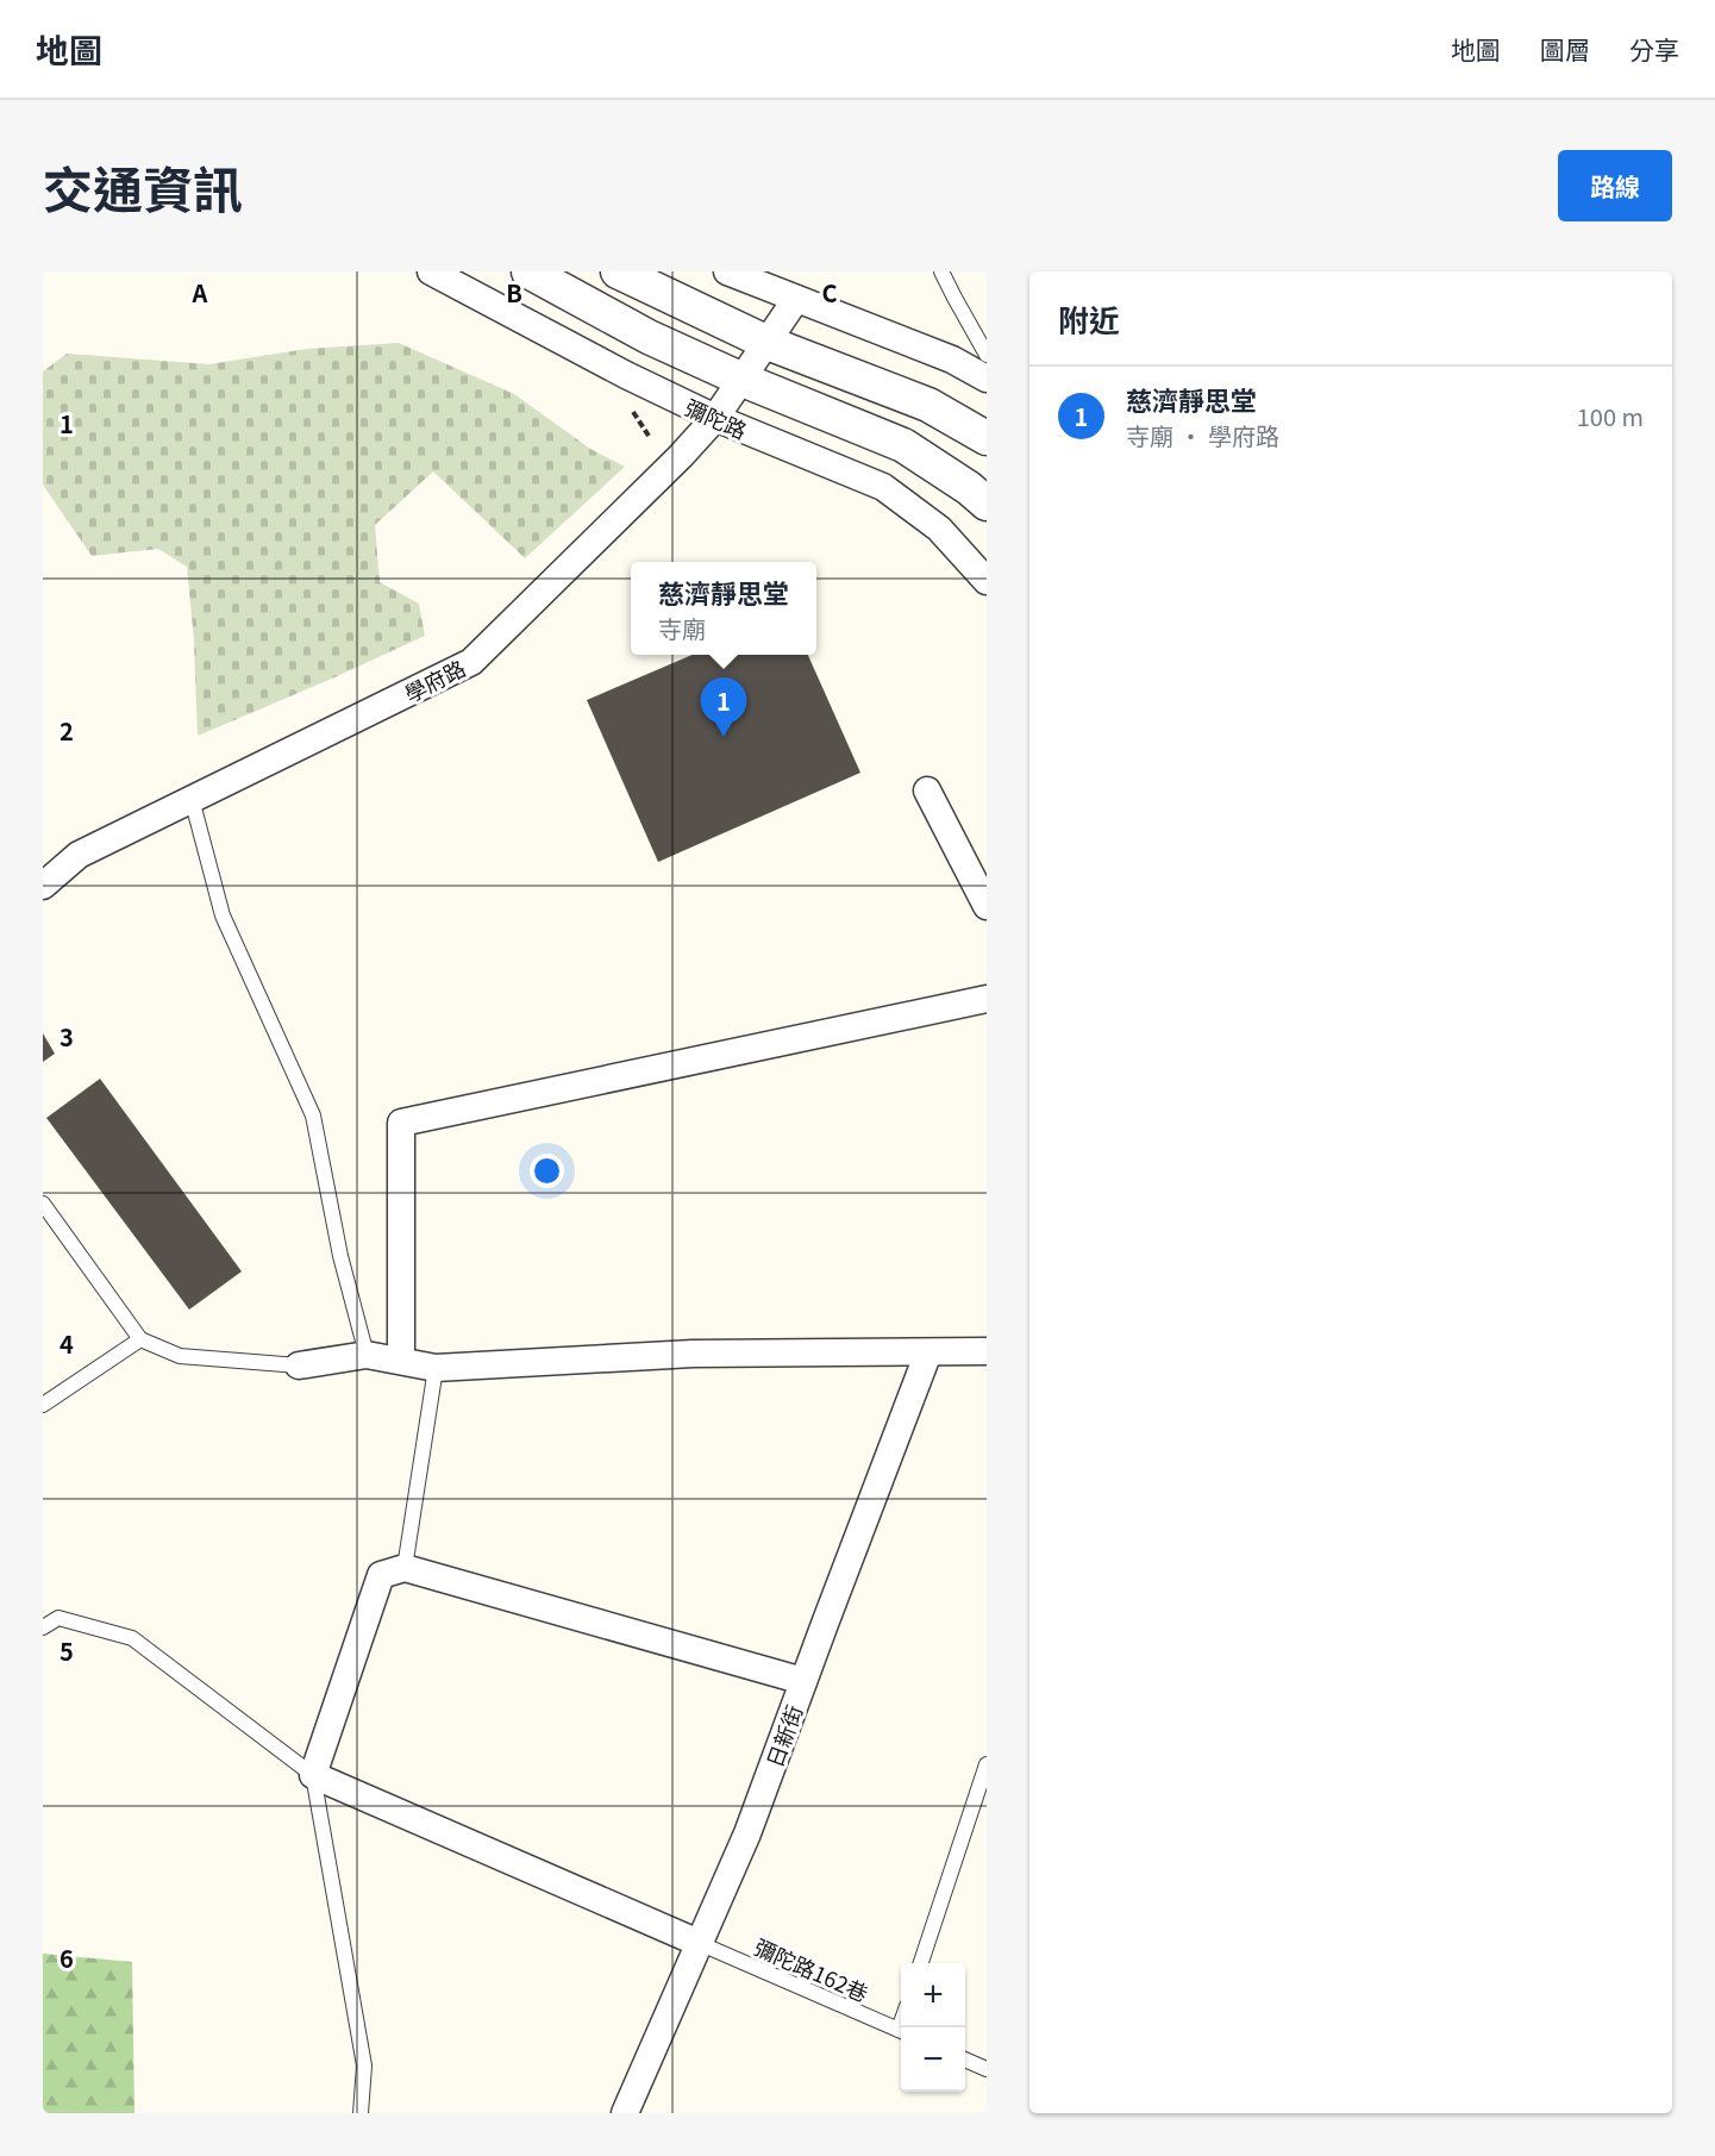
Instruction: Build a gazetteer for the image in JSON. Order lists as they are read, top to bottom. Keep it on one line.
{"streets":{"street":["彌陀路","學府路","日新街"],"lane":["彌陀路162巷"]},"crossings":[["彌陀路","學府路"],["日新街","彌陀路162巷"]],"page":{"header":"地圖","nav":["地圖","圖層","分享"],"title":"交通資訊","buttons":"路線","heading":"附近","list":[{"mark":"1","name":"慈濟靜思堂","note":"寺廟 · 學府路","value":"100 m"}],"popup":["慈濟靜思堂","寺廟"],"pins":"1","map_buttons":["+","−"]},"grid":{"columns":["A","B","C"],"rows":["1","2","3","4","5","6"]}}
